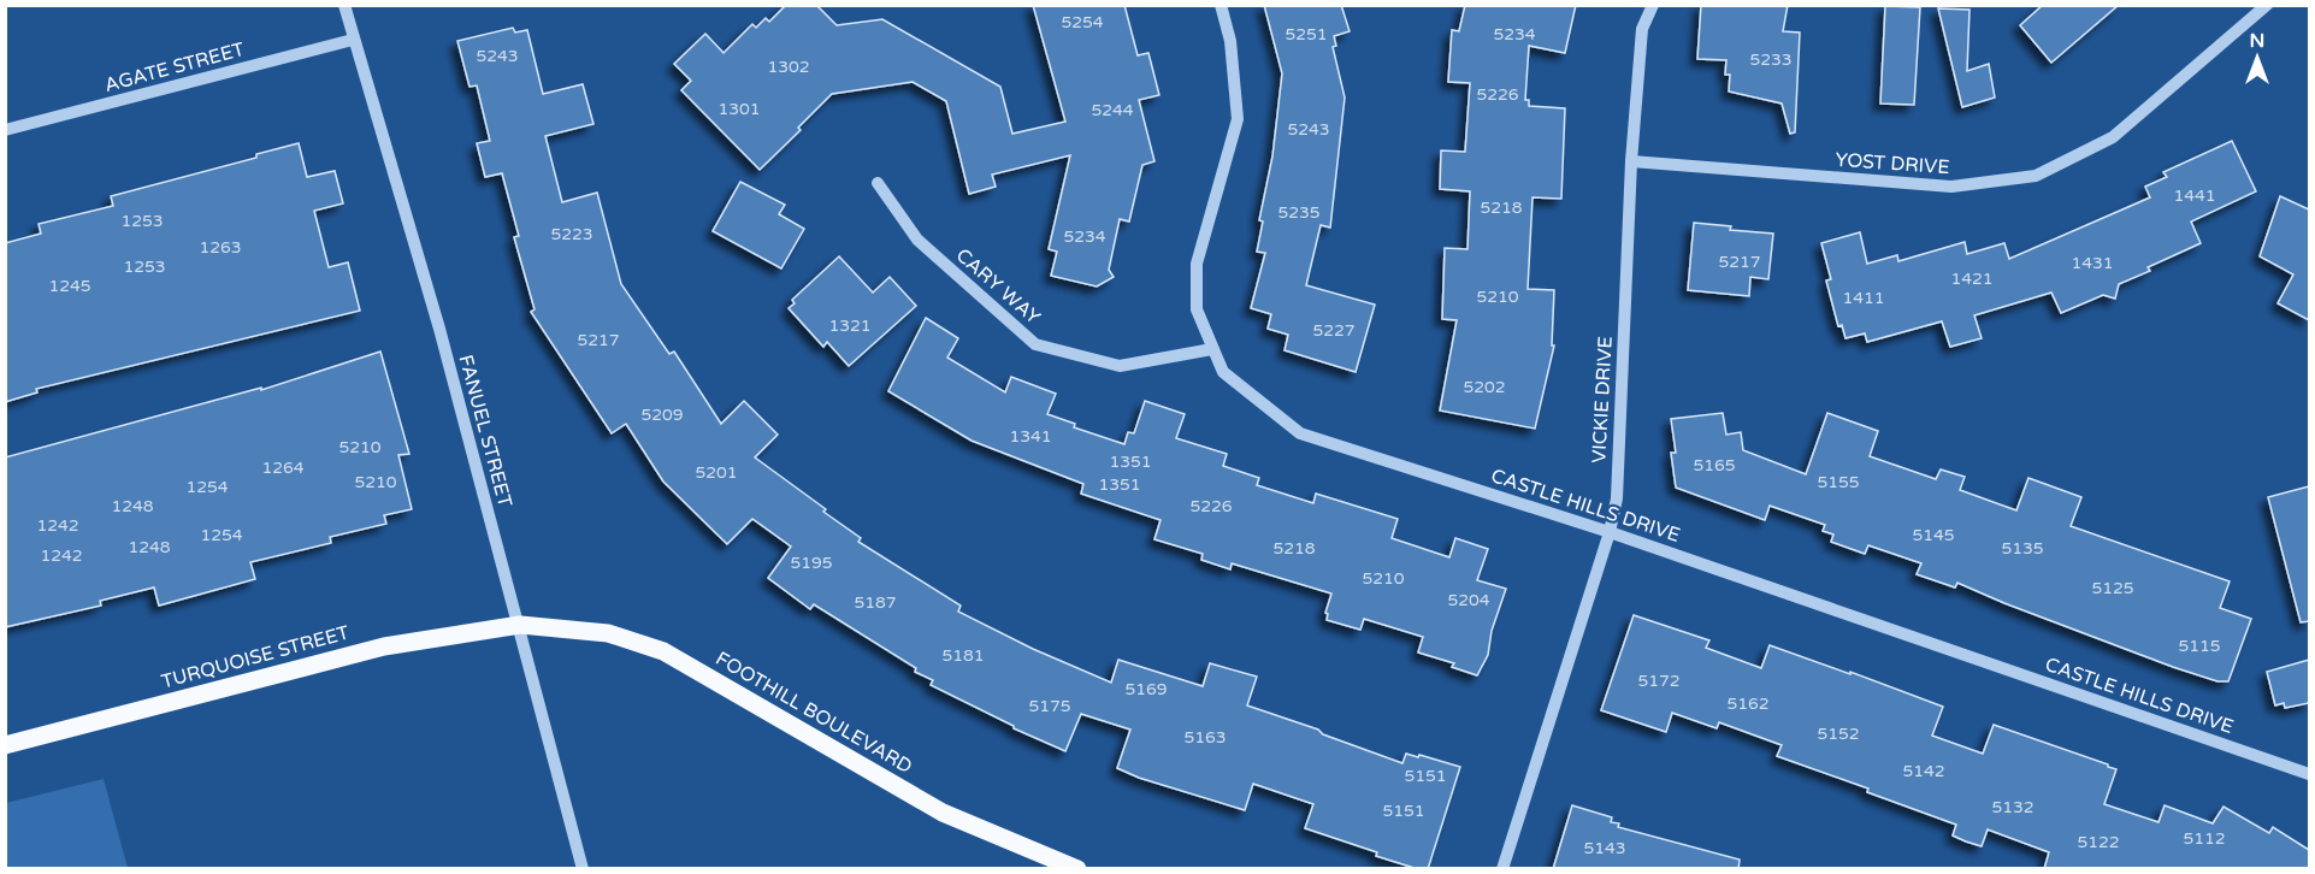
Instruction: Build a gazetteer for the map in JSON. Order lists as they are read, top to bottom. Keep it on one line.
{"streets":{"main road":["TURQUOISE STREET","FOOTHILL BOULEVARD"],"street":["AGATE STREET","YOST DRIVE","CARY WAY","VICKIE DRIVE","FANUEL STREET","CASTLE HILLS DRIVE"]},"crossings":[["AGATE STREET","FANUEL STREET"],["YOST DRIVE","VICKIE DRIVE"],["CARY WAY","CASTLE HILLS DRIVE"],["VICKIE DRIVE","CASTLE HILLS DRIVE"],["FANUEL STREET","TURQUOISE STREET"],["FANUEL STREET","FOOTHILL BOULEVARD"],["TURQUOISE STREET","FOOTHILL BOULEVARD"]],"house_numbers":["5254","5251","5234","5243","5233","1302","5226","1301","5244","5243","1441","5218","5235","1253","5223","5234","1263","5217","1431","1253","1421","1245","5210","1411","1321","5227","5217","5202","5209","1341","5210","1351","5165","1264","5201","5210","5155","1351","1254","1248","5226","1242","1254","5145","1248","5218","5135","1242","5195","5210","5125","5204","5187","5115","5181","5172","5169","5162","5175","5152","5163","5142","5151","5132","5151","5112","5122","5143"],"north":"top"}
